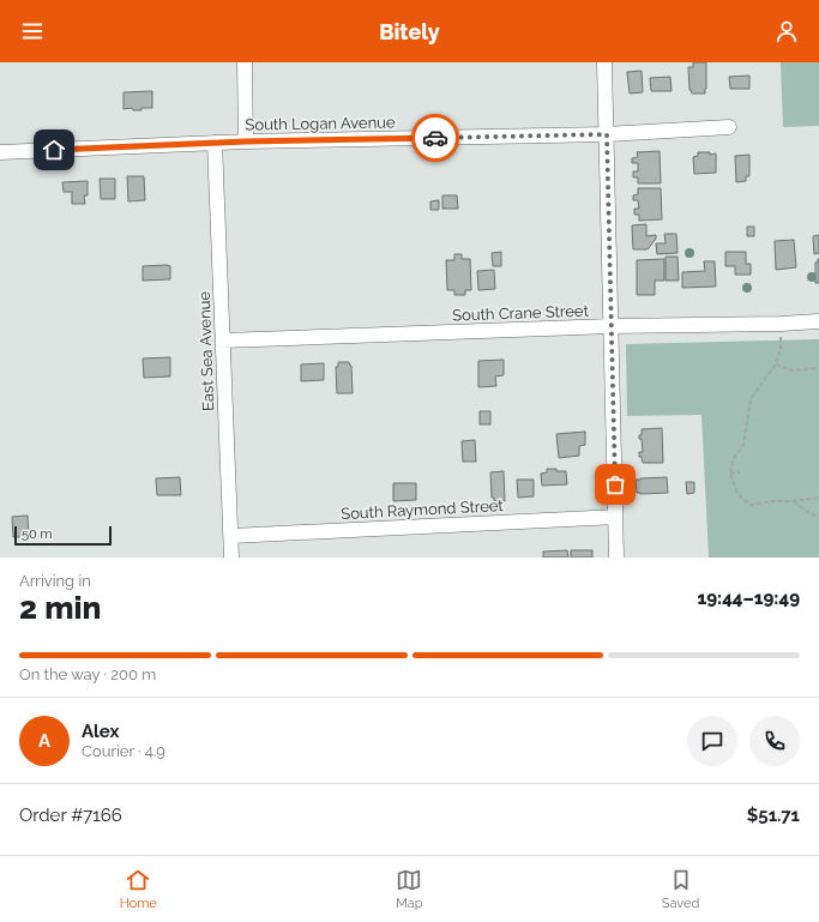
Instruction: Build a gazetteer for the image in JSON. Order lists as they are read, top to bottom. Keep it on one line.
{"streets":{"street":["South Logan Avenue","South Crane Street","East Sea Avenue","South Raymond Street"]},"crossings":[["South Logan Avenue","East Sea Avenue"],["South Crane Street","East Sea Avenue"],["East Sea Avenue","South Raymond Street"]],"scale_bar":"50 m","page":{"header":"Bitely","scale":"50 m","heading":["2 min","Arriving in","19:44–19:49"],"panel":["Alex","Courier · 4.9","Order #7166","$51.71"],"bar":"On the way · 200 m","round":"A","tabs":["Home","Map","Saved"]}}
